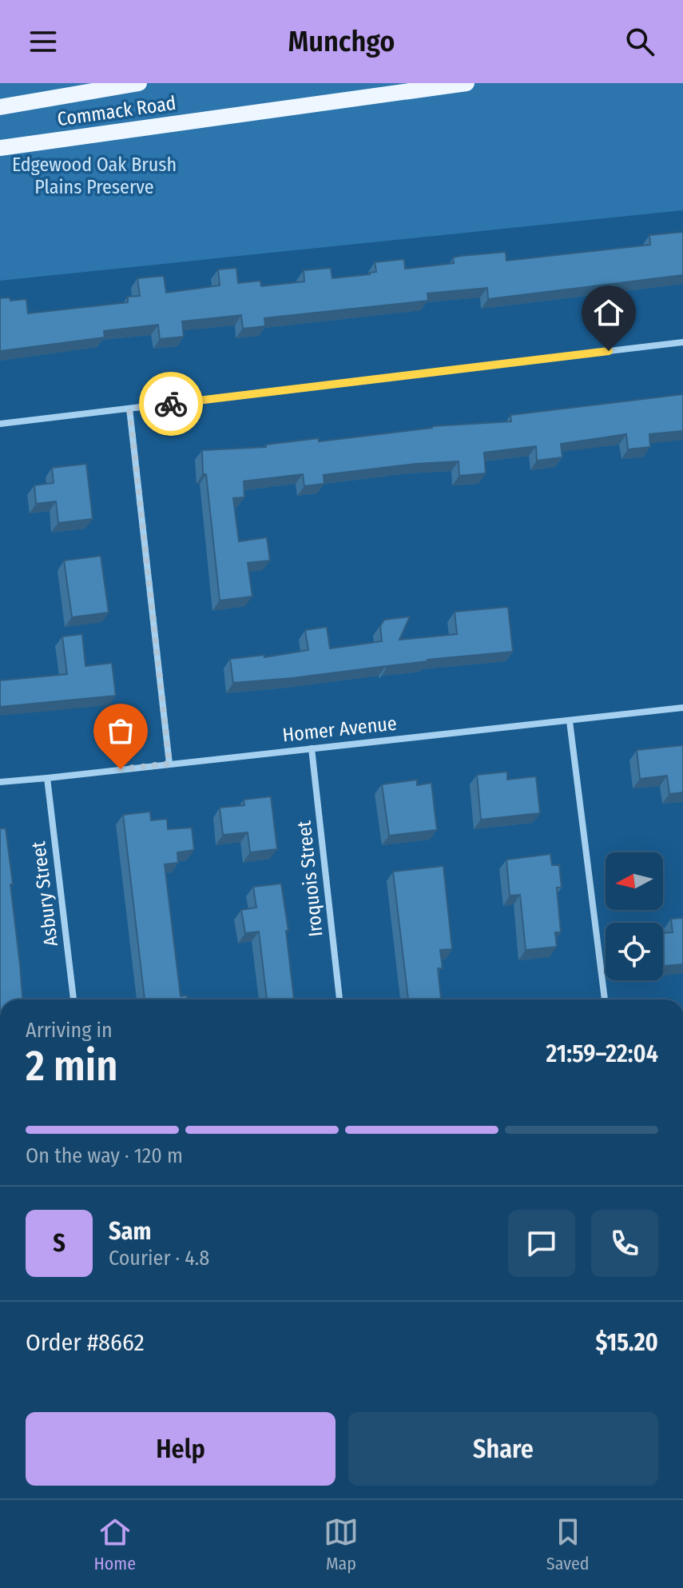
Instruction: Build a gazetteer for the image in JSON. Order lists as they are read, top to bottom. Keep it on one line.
{"streets":{"main road":["Commack Road"],"street":["Homer Avenue","Iroquois Street","Asbury Street"]},"crossings":[["Homer Avenue","Iroquois Street"],["Homer Avenue","Asbury Street"]],"parks":["Edgewood Oak Brush Plains Preserve"],"north":"left","page":{"header":"Munchgo","heading":["2 min","Arriving in","21:59–22:04"],"panel":["Sam","Courier · 4.8","Order #8662","$15.20"],"bar":"On the way · 120 m","round":"S","buttons":["Help","Share"],"tabs":["Home","Map","Saved"]}}
